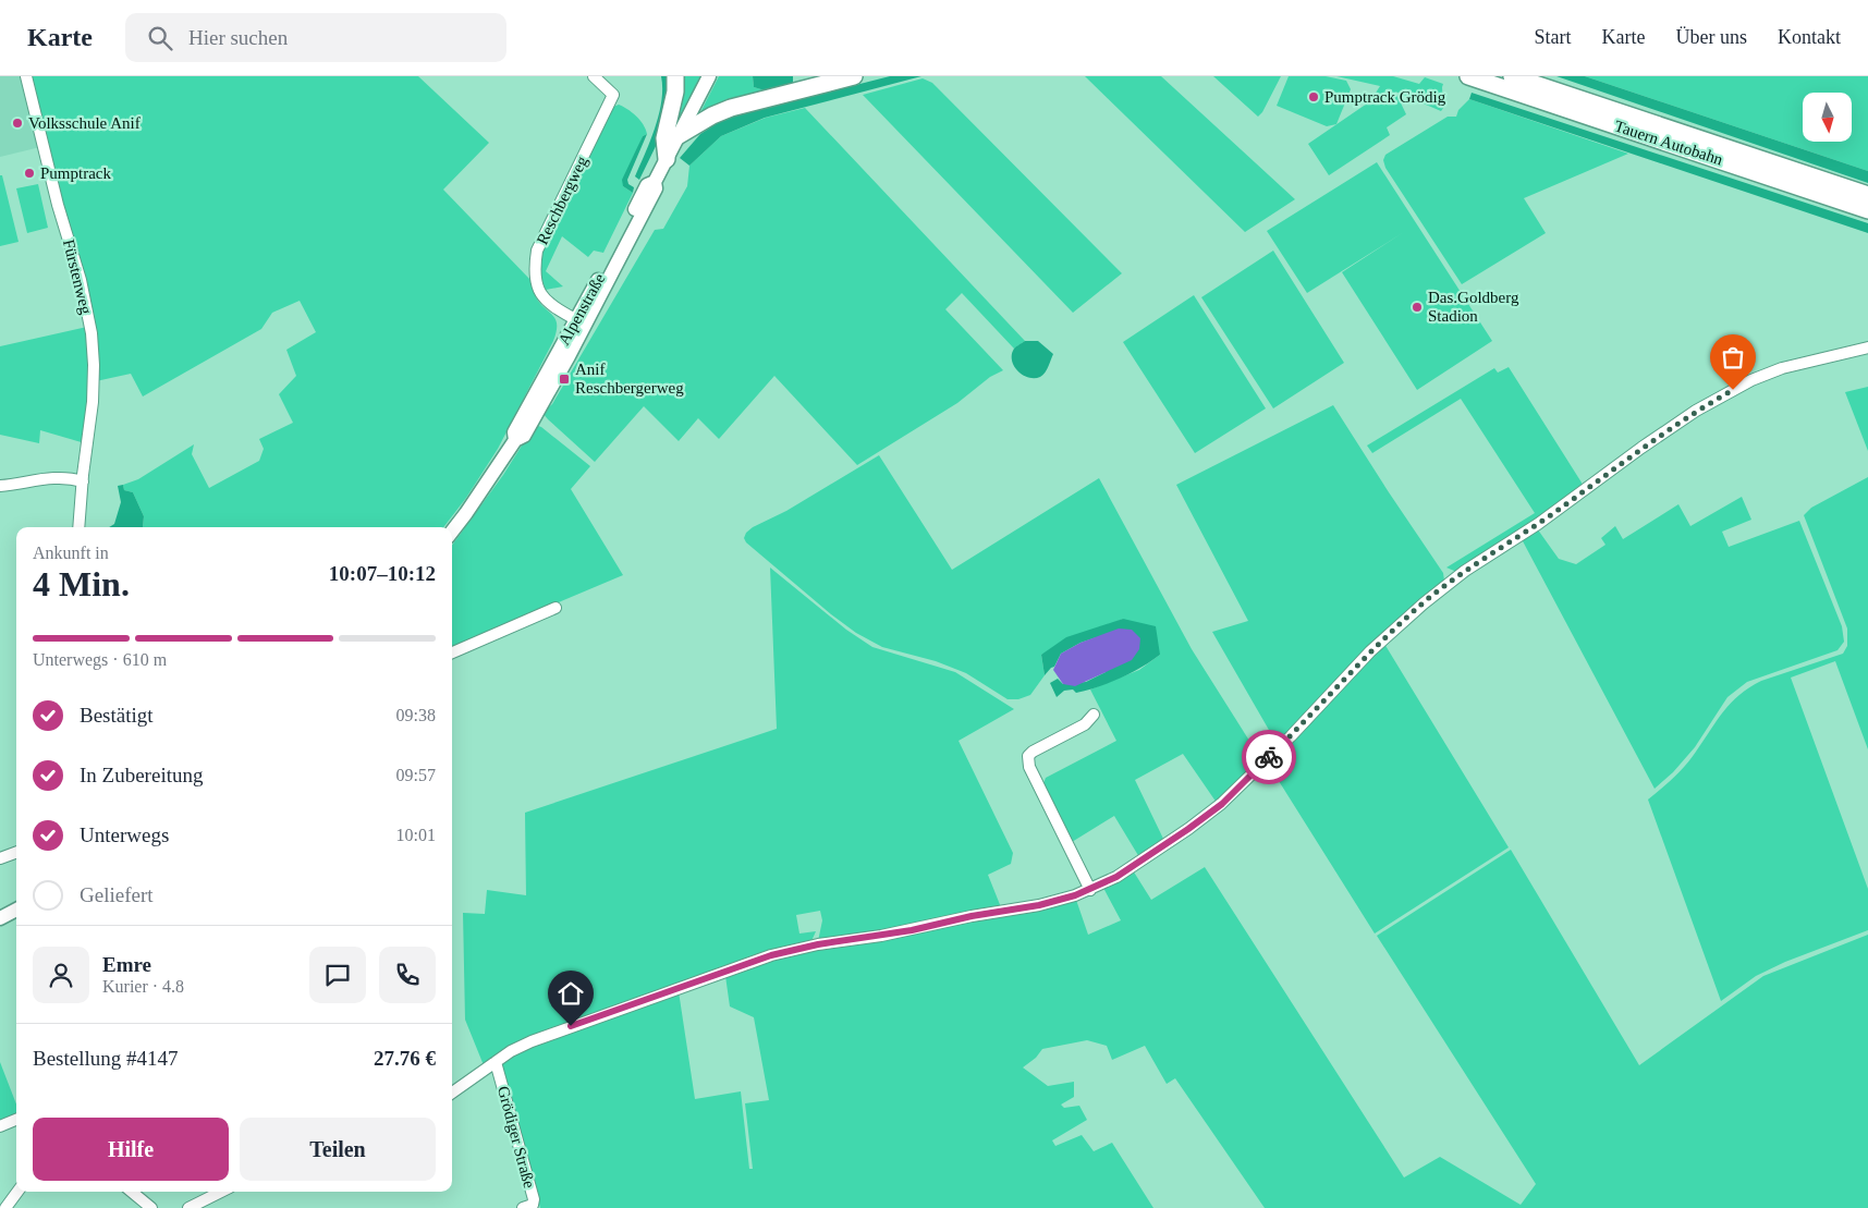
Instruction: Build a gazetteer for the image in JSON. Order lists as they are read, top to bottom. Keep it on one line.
{"streets":{"highway":["Tauern Autobahn"],"main road":["Alpenstraße"],"street":["Reschbergweg","Fürstenweg","Grödiger Straße"]},"crossings":[["Reschbergweg","Alpenstraße"]],"places":{"other":["Pumptrack Grödig","Volksschule Anif","Pumptrack","Das.Goldberg Stadion"],"transit":["Anif Reschbergerweg"]},"north":"bottom","page":{"header":"Karte","search":"Hier suchen","nav":["Start","Karte","Über uns","Kontakt"],"heading":["4 Min.","Ankunft in","10:07–10:12"],"panel":["Emre","Kurier · 4.8","Bestellung #4147","27.76 €"],"bar":"Unterwegs · 610 m","list":[["Bestätigt","09:38"],["In Zubereitung","09:57"],["Unterwegs","10:01"],"Geliefert"],"buttons":["Hilfe","Teilen"]}}
